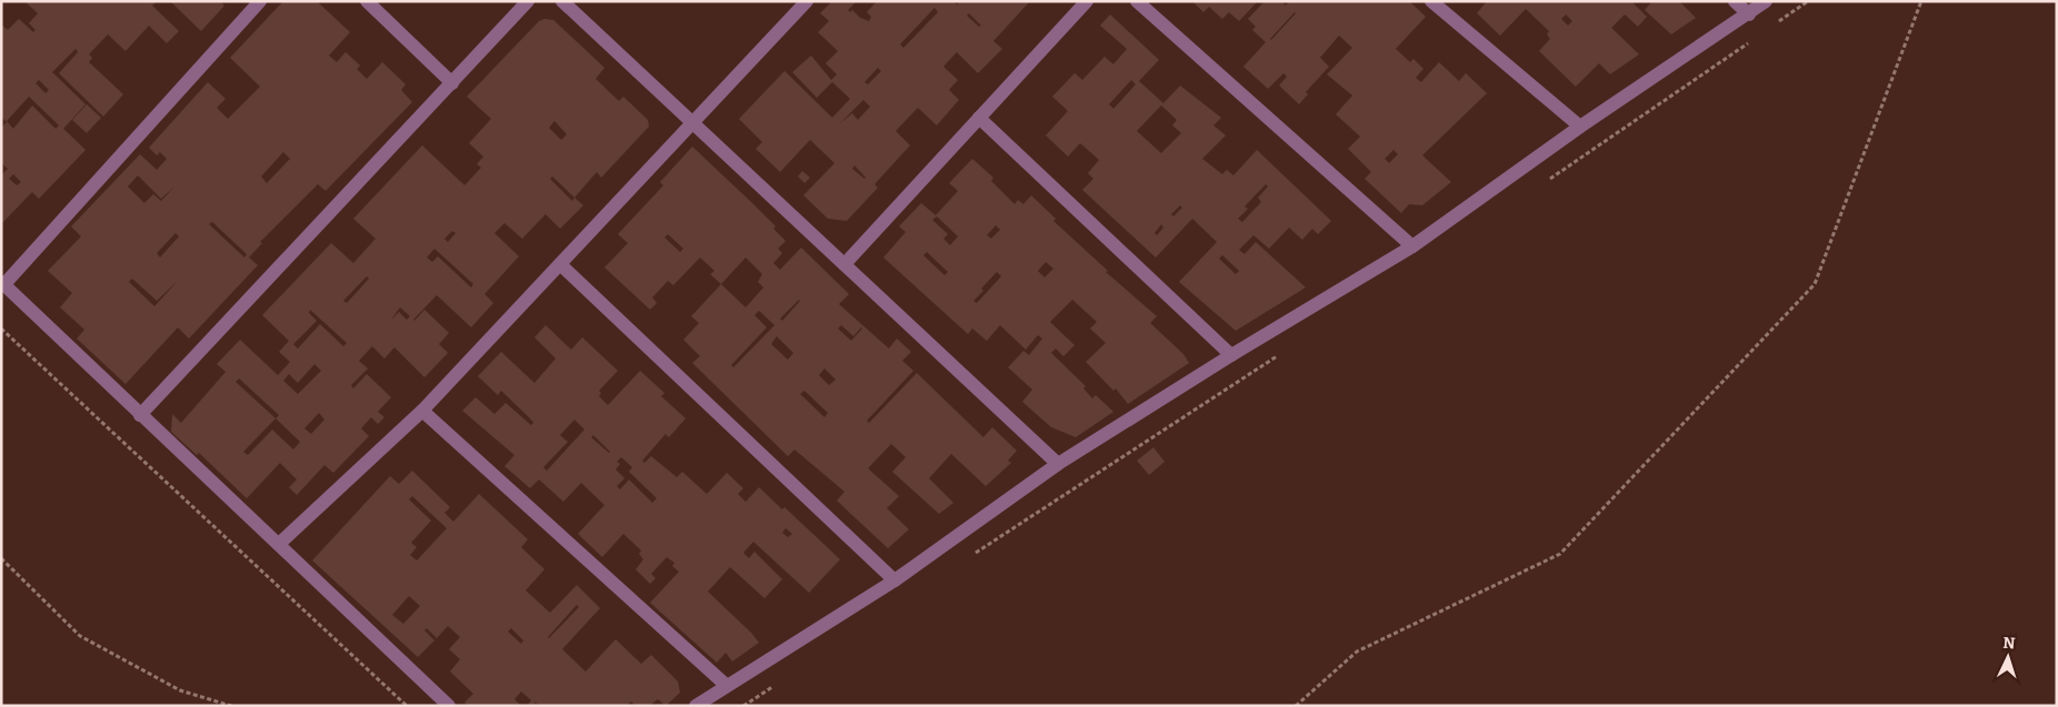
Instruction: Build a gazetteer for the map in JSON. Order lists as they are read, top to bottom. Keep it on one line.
{"north":"top"}
